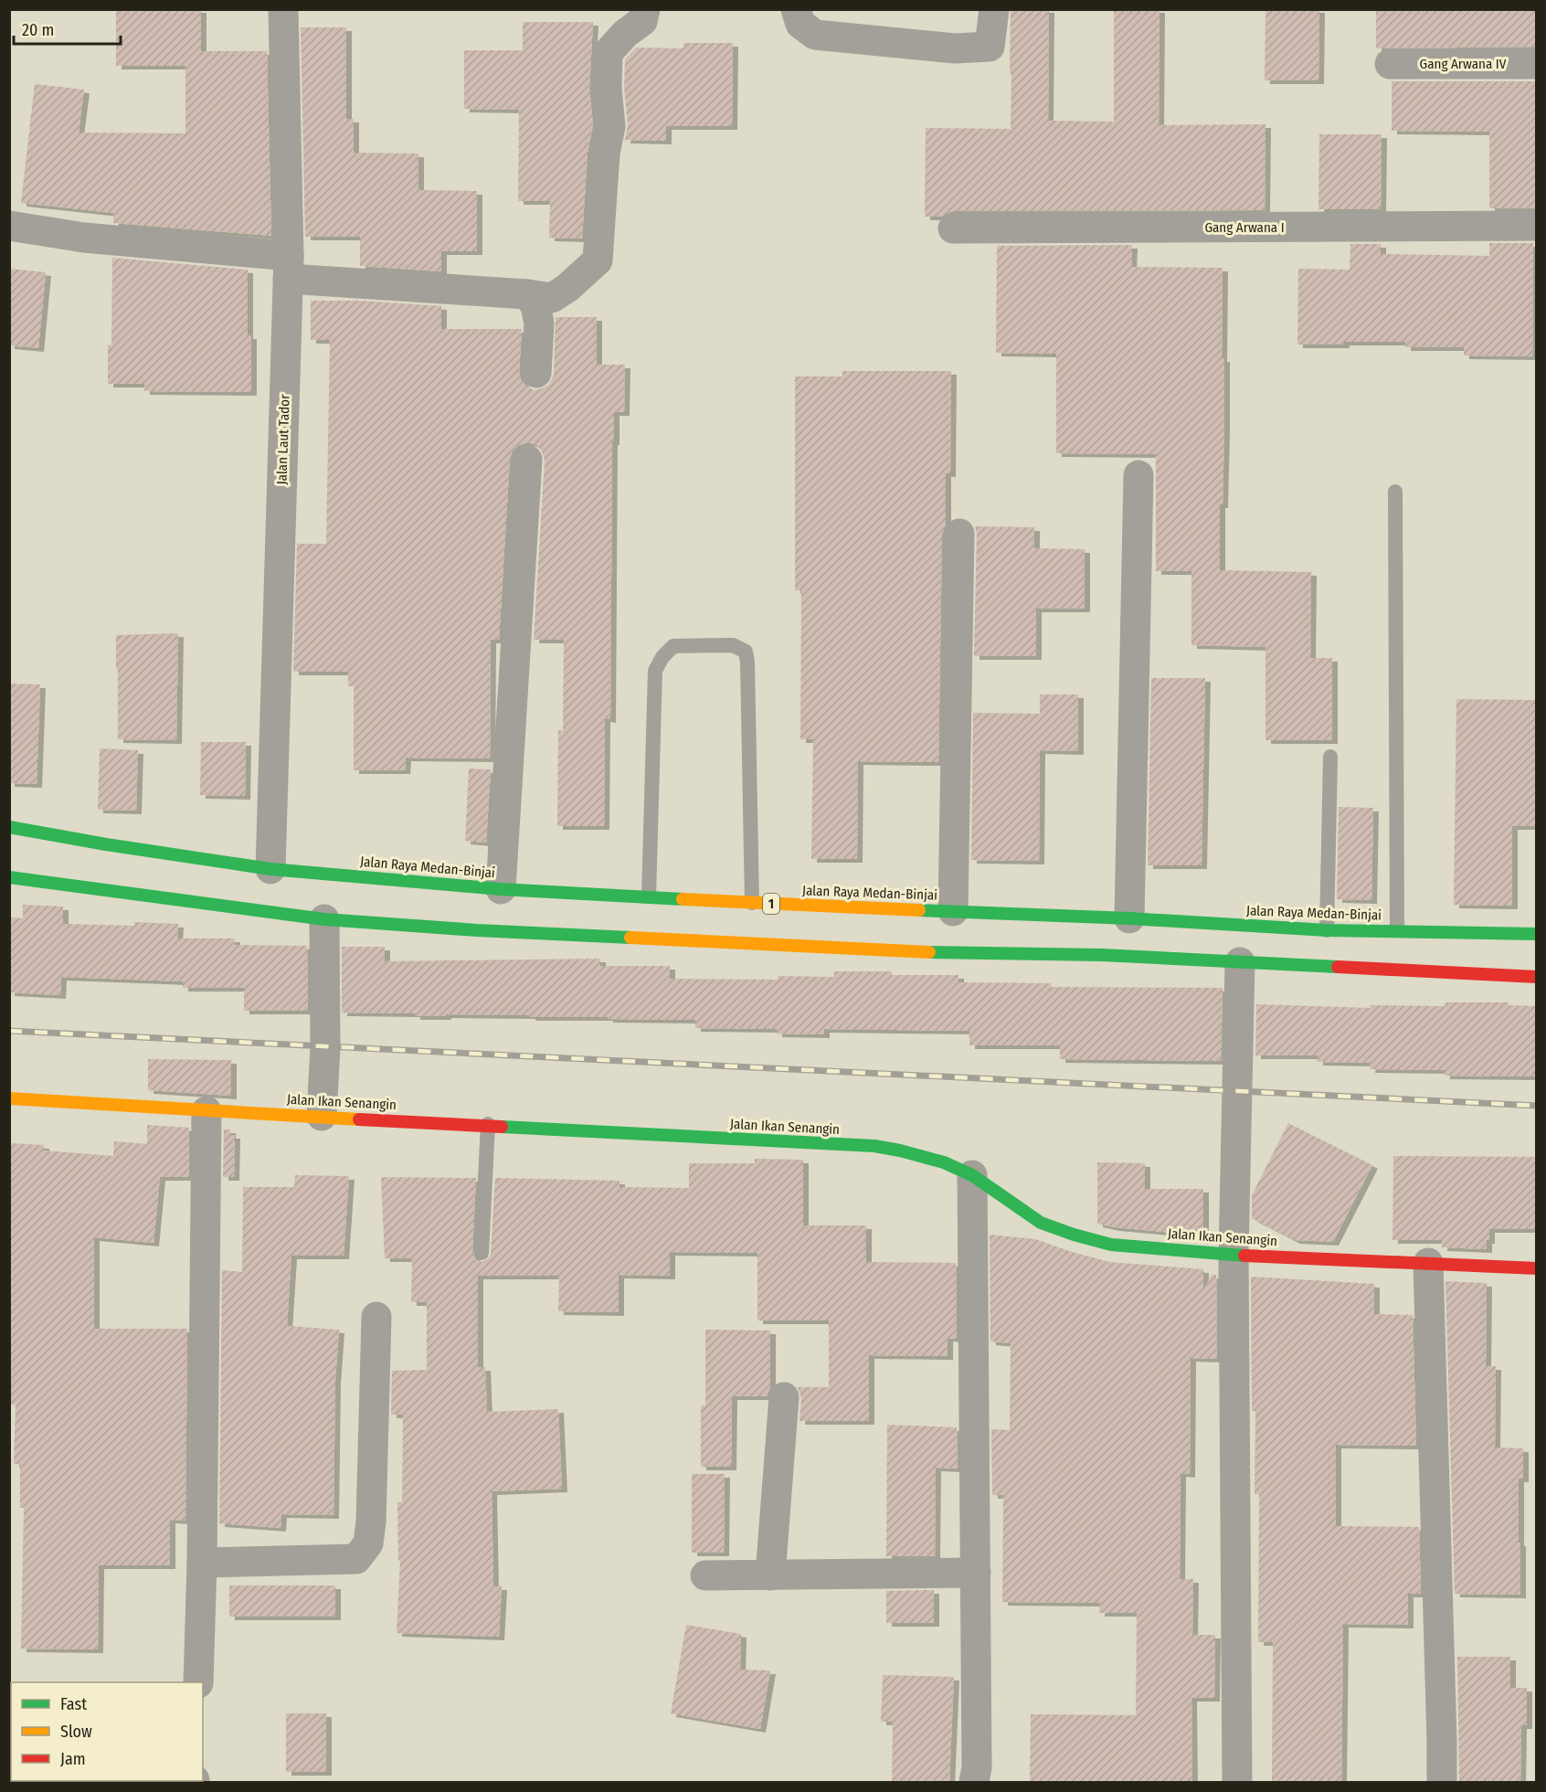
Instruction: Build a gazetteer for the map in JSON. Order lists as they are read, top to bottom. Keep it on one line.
{"streets":{"main road":["Jalan Raya Medan-Binjai","1","Jalan Ikan Senangin"],"street":["Gang Arwana IV","Gang Arwana I","Jalan Laut Tador"]},"crossings":[["Jalan Laut Tador","Jalan Raya Medan-Binjai"]],"legend":["Fast","Slow","Jam"],"scale_bar":"20 m"}
